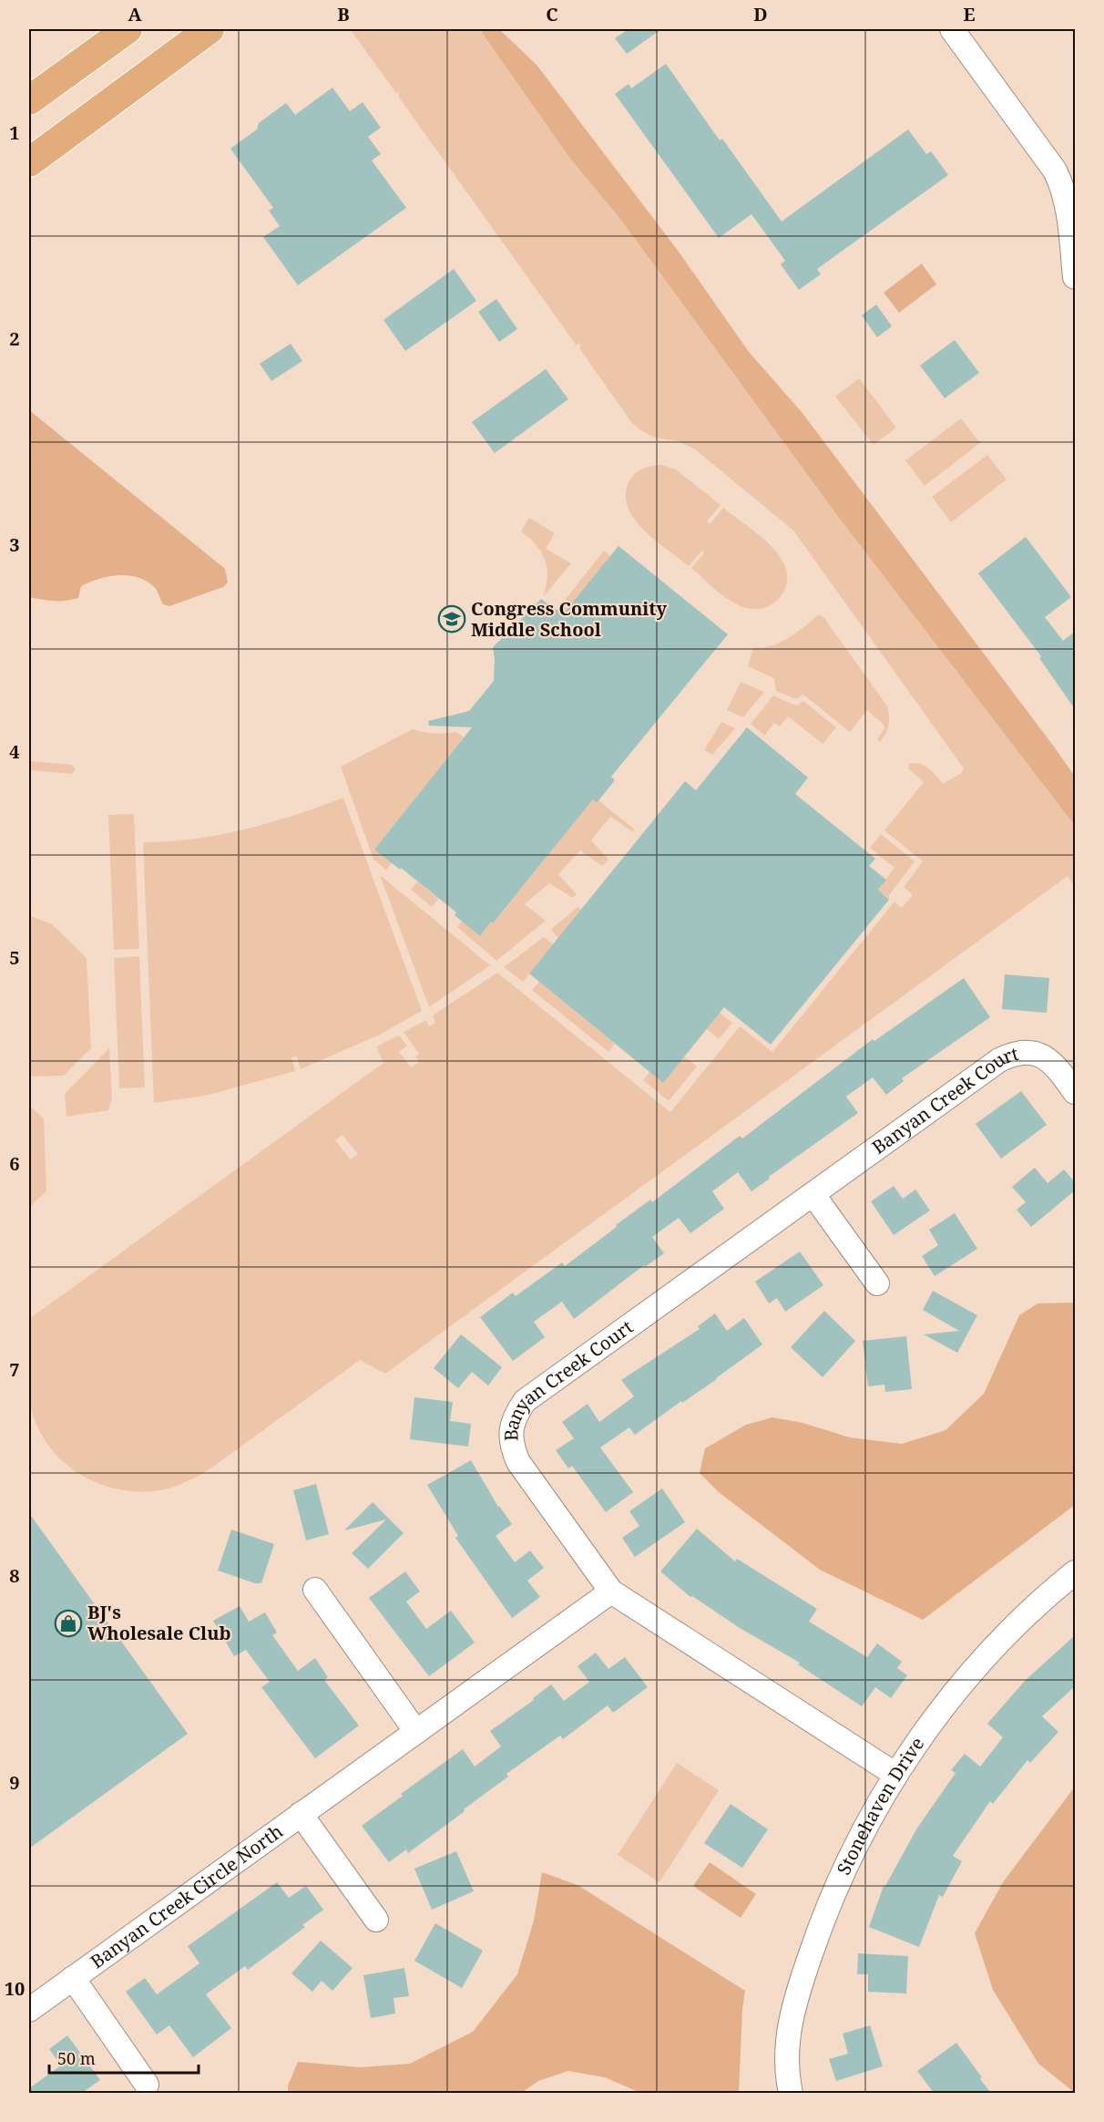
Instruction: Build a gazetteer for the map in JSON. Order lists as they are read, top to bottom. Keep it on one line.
{"streets":{"street":["Banyan Creek Court","Stonehaven Drive","Banyan Creek Circle North"]},"crossings":[["Banyan Creek Court","Stonehaven Drive"],["Banyan Creek Court","Banyan Creek Circle North"]],"places":{"school or university":["Congress Community Middle School"],"shop":["BJ's Wholesale Club"]},"scale_bar":"50 m","grid":{"columns":["A","B","C","D","E"],"rows":["1","2","3","4","5","6","7","8","9","10"]}}
